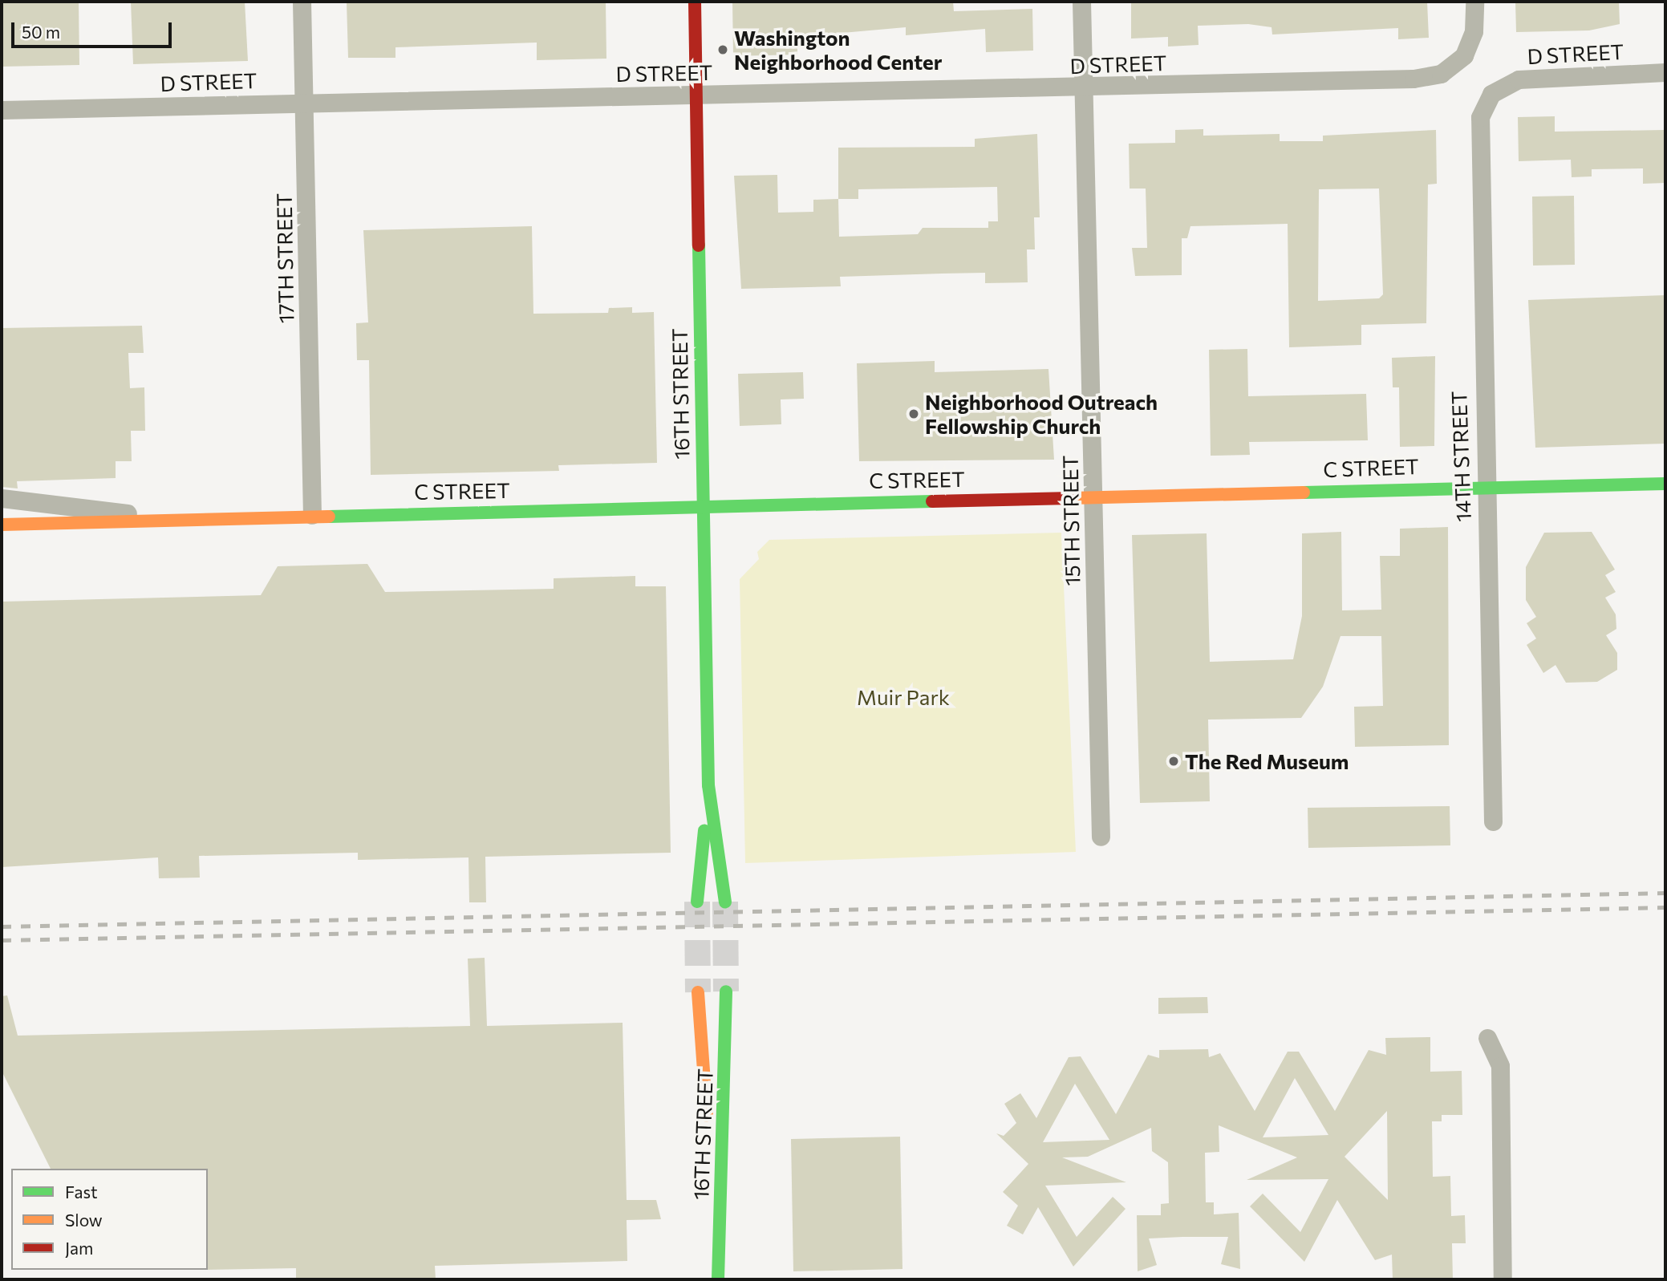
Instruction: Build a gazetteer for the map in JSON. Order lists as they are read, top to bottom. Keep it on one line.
{"streets":{"street":["D STREET","17TH STREET","16TH STREET","14TH STREET","C STREET","15TH STREET"]},"crossings":[["D STREET","17TH STREET"],["D STREET","16TH STREET"],["D STREET","14TH STREET"],["D STREET","15TH STREET"],["17TH STREET","C STREET"],["16TH STREET","C STREET"],["14TH STREET","C STREET"],["C STREET","15TH STREET"]],"parks":["Muir Park"],"places":["Washington Neighborhood Center","Neighborhood Outreach Fellowship Church","The Red Museum"],"legend":["Fast","Slow","Jam"],"scale_bar":"50 m"}
